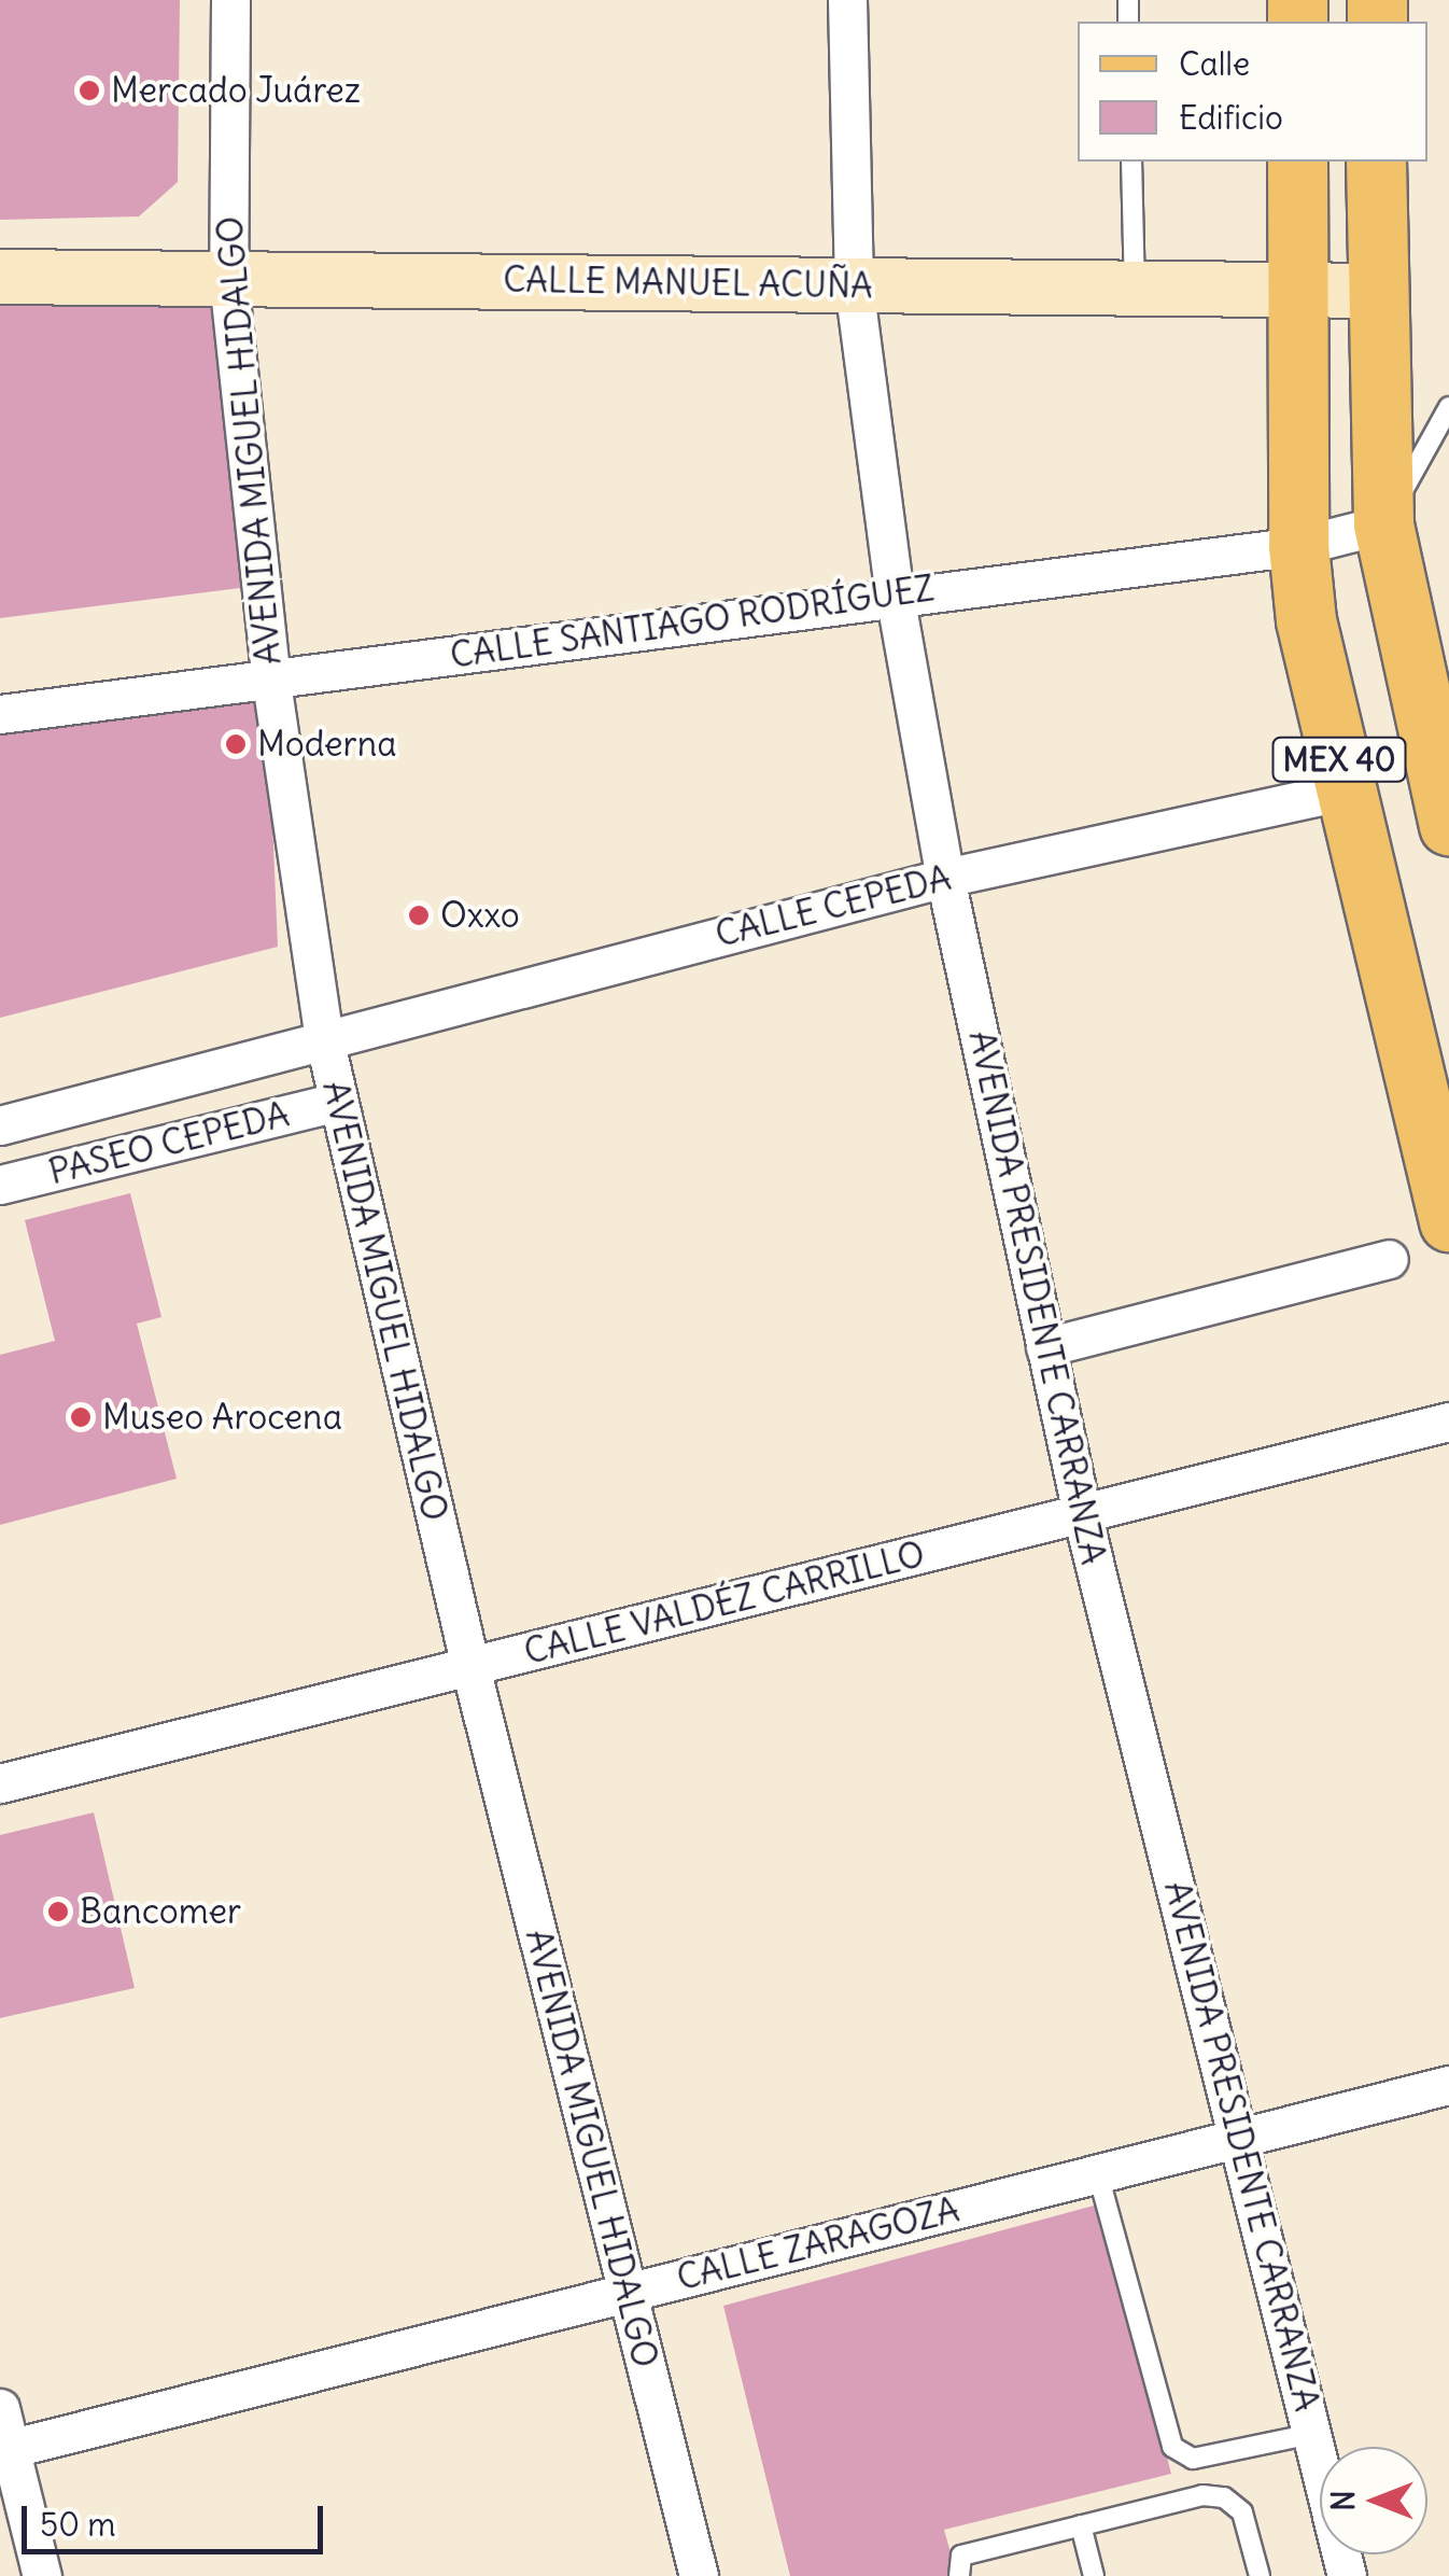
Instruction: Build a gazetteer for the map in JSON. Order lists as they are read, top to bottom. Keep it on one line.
{"streets":{"main road":["CALLE MANUEL ACUÑA","MEX 40"],"street":["AVENIDA MIGUEL HIDALGO","CALLE SANTIAGO RODRÍGUEZ","CALLE CEPEDA","PASEO CEPEDA","AVENIDA PRESIDENTE CARRANZA","CALLE VALDÉZ CARRILLO","CALLE ZARAGOZA"]},"crossings":[["CALLE MANUEL ACUÑA","AVENIDA MIGUEL HIDALGO"],["CALLE MANUEL ACUÑA","MEX 40"],["CALLE MANUEL ACUÑA","AVENIDA PRESIDENTE CARRANZA"],["AVENIDA MIGUEL HIDALGO","CALLE SANTIAGO RODRÍGUEZ"],["AVENIDA MIGUEL HIDALGO","CALLE CEPEDA"],["AVENIDA MIGUEL HIDALGO","PASEO CEPEDA"],["AVENIDA MIGUEL HIDALGO","CALLE VALDÉZ CARRILLO"],["AVENIDA MIGUEL HIDALGO","CALLE ZARAGOZA"],["CALLE SANTIAGO RODRÍGUEZ","MEX 40"],["CALLE SANTIAGO RODRÍGUEZ","AVENIDA PRESIDENTE CARRANZA"],["MEX 40","CALLE CEPEDA"],["CALLE CEPEDA","PASEO CEPEDA"],["CALLE CEPEDA","AVENIDA PRESIDENTE CARRANZA"],["AVENIDA PRESIDENTE CARRANZA","CALLE VALDÉZ CARRILLO"],["AVENIDA PRESIDENTE CARRANZA","CALLE ZARAGOZA"]],"places":["Mercado Juárez","Moderna","Oxxo","Museo Arocena","Bancomer"],"legend":["Calle","Edificio"],"scale_bar":"50 m","north":"left"}
